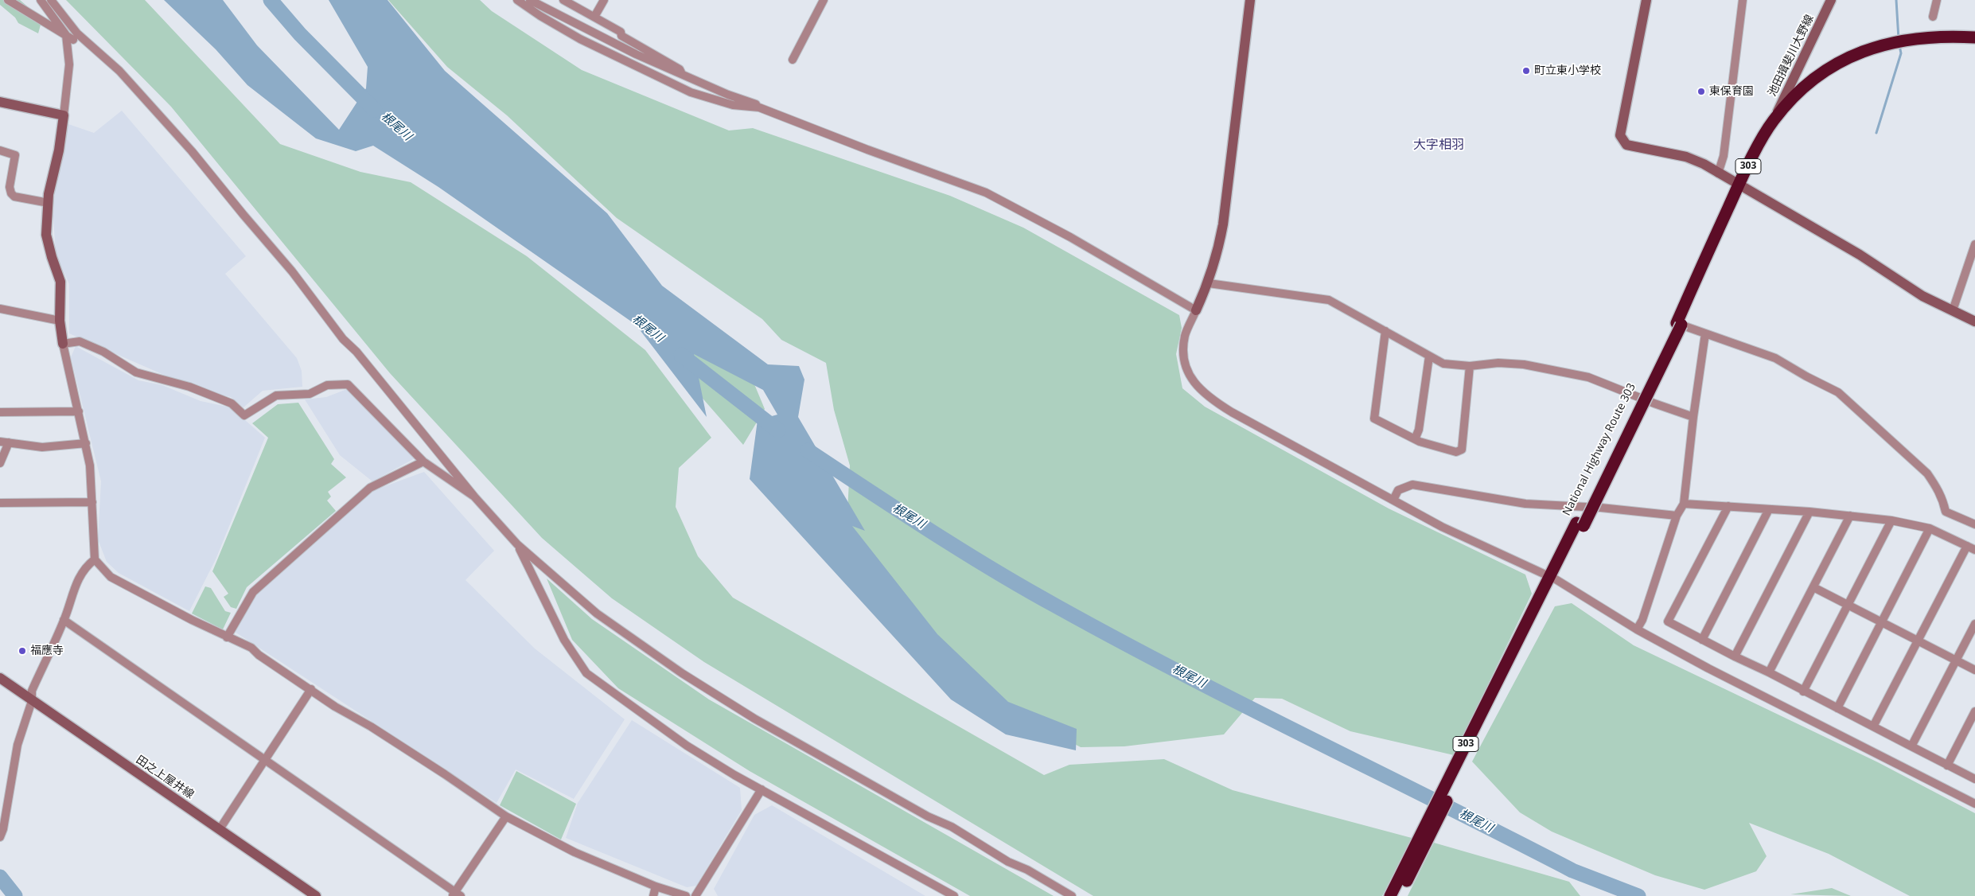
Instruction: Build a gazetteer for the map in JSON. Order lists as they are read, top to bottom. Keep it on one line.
{"streets":{"highway":["303","National Highway Route 303"],"street":["池田揖斐川大野線","田之上屋井線"]},"crossings":[["池田揖斐川大野線","National Highway Route 303"]],"districts":["大字相羽"],"water":["根尾川"],"places":["町立東小学校","東保育園","福應寺"]}
